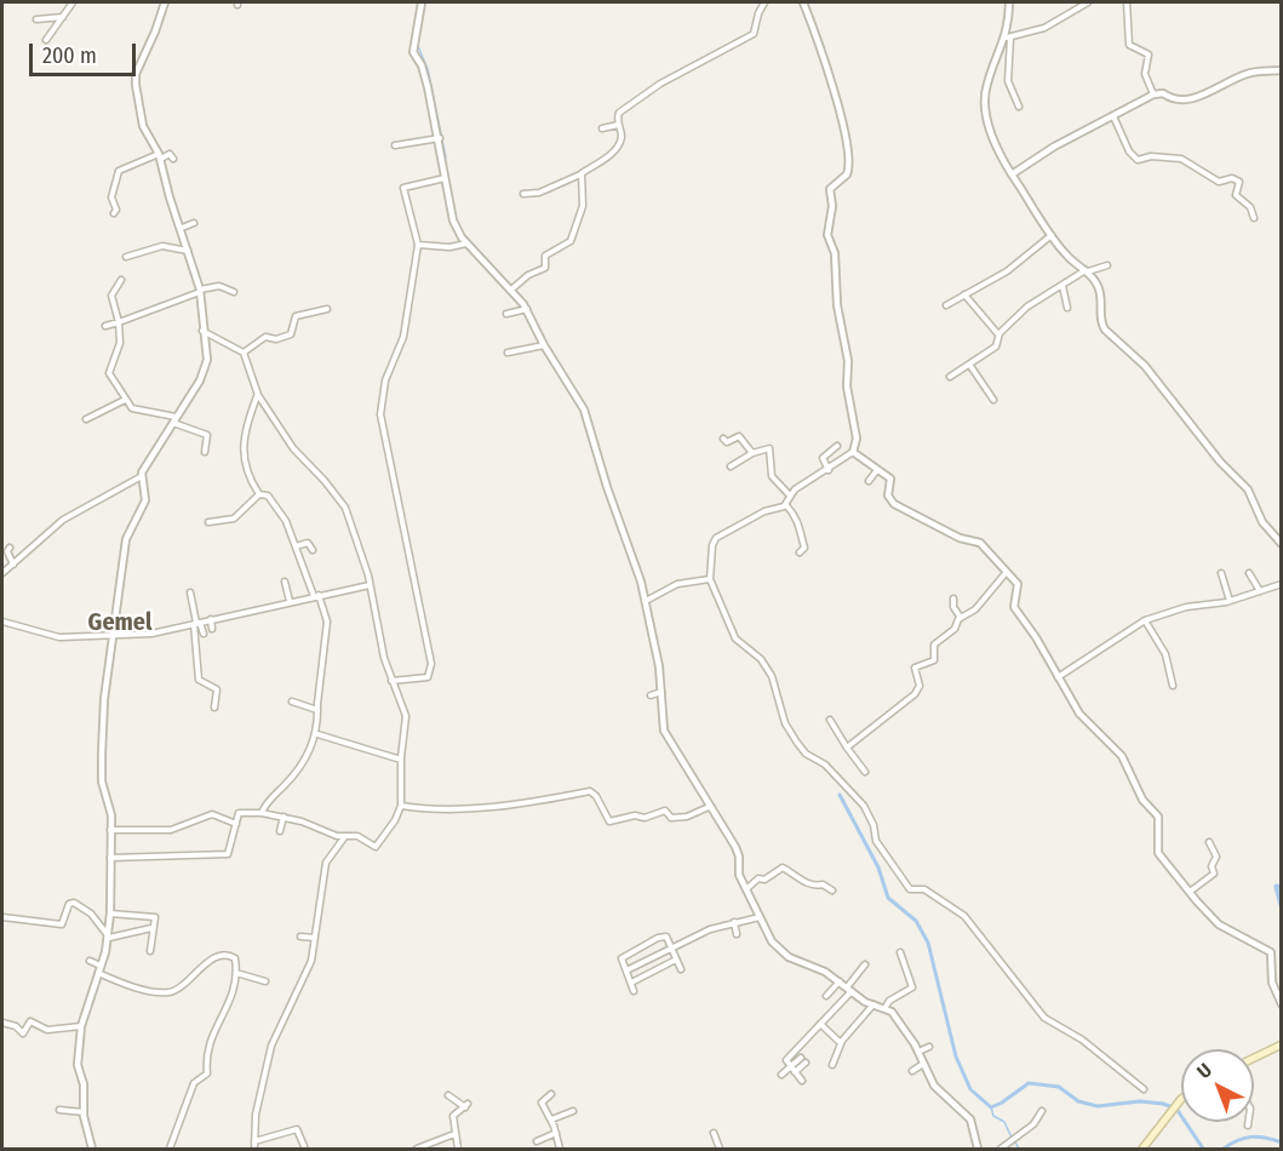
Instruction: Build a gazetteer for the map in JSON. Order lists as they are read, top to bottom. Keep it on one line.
{"districts":["Gemel"],"scale_bar":"200 m","north":"top left"}
